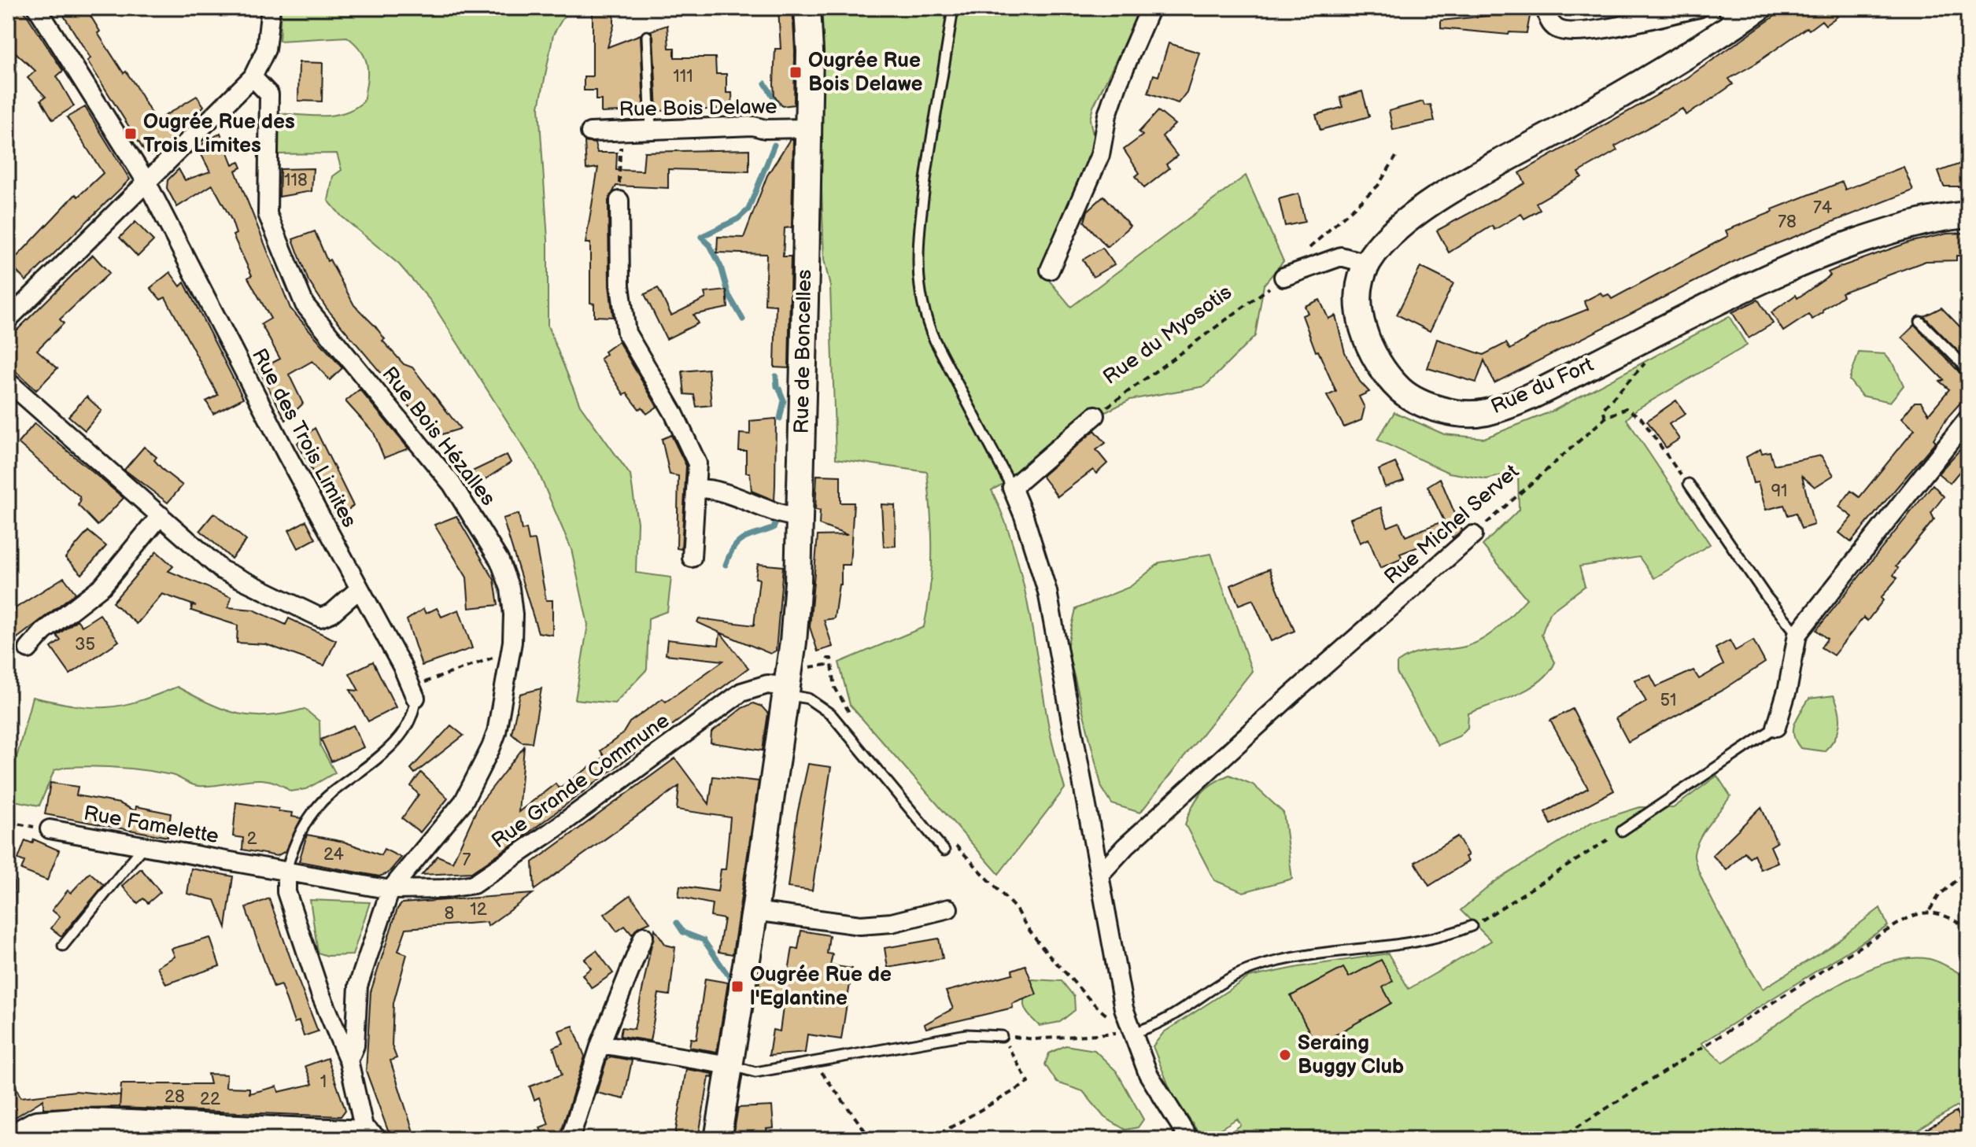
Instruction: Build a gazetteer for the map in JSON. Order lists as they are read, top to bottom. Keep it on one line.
{"streets":{"street":["Rue Bois Delawe","Rue du Myosotis","Rue de Boncelles","Rue du Fort","Rue Bois Hézalles","Rue des Trois Limites","Rue Michel Servet","Rue Grande Commune","Rue Famelette"]},"crossings":[["Rue Bois Delawe","Rue de Boncelles"],["Rue de Boncelles","Rue Grande Commune"],["Rue Bois Hézalles","Rue Grande Commune"],["Rue Grande Commune","Rue Famelette"]],"places":{"transit":["Ougrée Rue Bois Delawe","Ougrée Rue des Trois Limites","Ougrée Rue de l'Eglantine"],"other":["Seraing Buggy Club"]},"house_numbers":["111","118","74","78","91","35","51","2","24","7","12","8","1","28","22"]}
